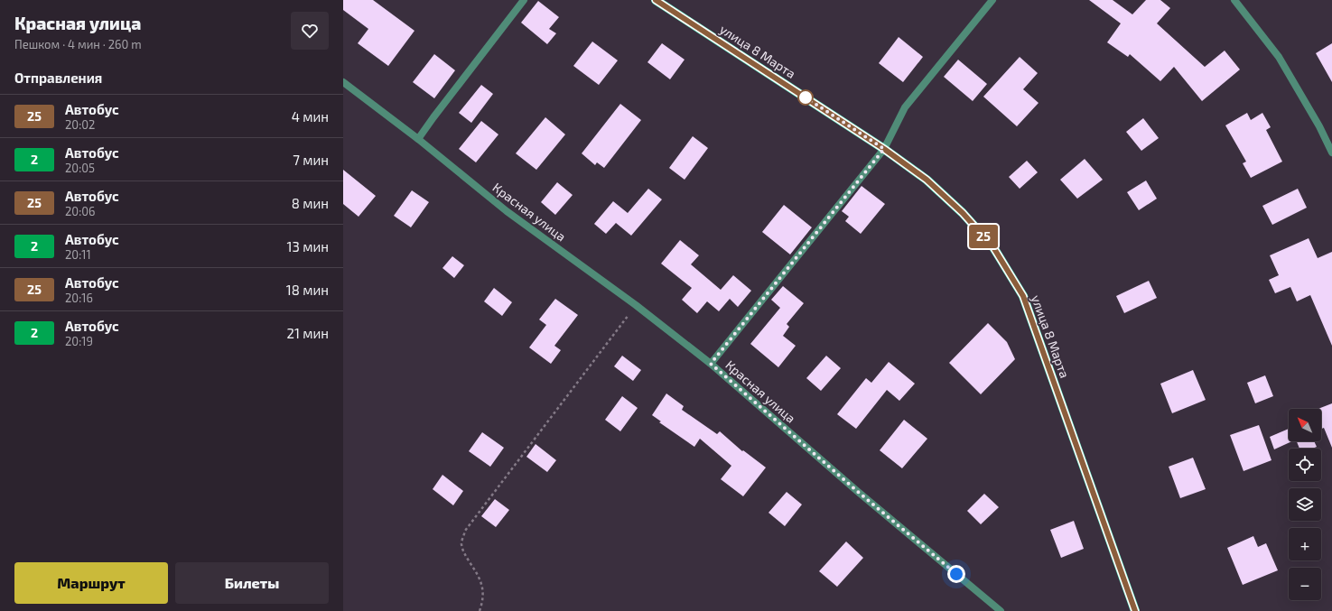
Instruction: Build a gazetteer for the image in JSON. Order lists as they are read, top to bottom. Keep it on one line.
{"streets":{"main road":["улица 8 Марта"],"street":["Красная улица"]},"lines":["bus line 25"],"north":"top left","page":{"heading":[["Красная улица","Пешком · 4 мин · 260 m"],"Отправления"],"on_map":"25","list":[{"mark":"25","name":"Автобус","note":"20:02","value":"4 мин"},{"mark":"2","name":"Автобус","note":"20:05","value":"7 мин"},{"mark":"25","name":"Автобус","note":"20:06","value":"8 мин"},{"mark":"2","name":"Автобус","note":"20:11","value":"13 мин"},{"mark":"25","name":"Автобус","note":"20:16","value":"18 мин"},{"mark":"2","name":"Автобус","note":"20:19","value":"21 мин"}],"map_buttons":["+","−"],"buttons":["Маршрут","Билеты"]}}
